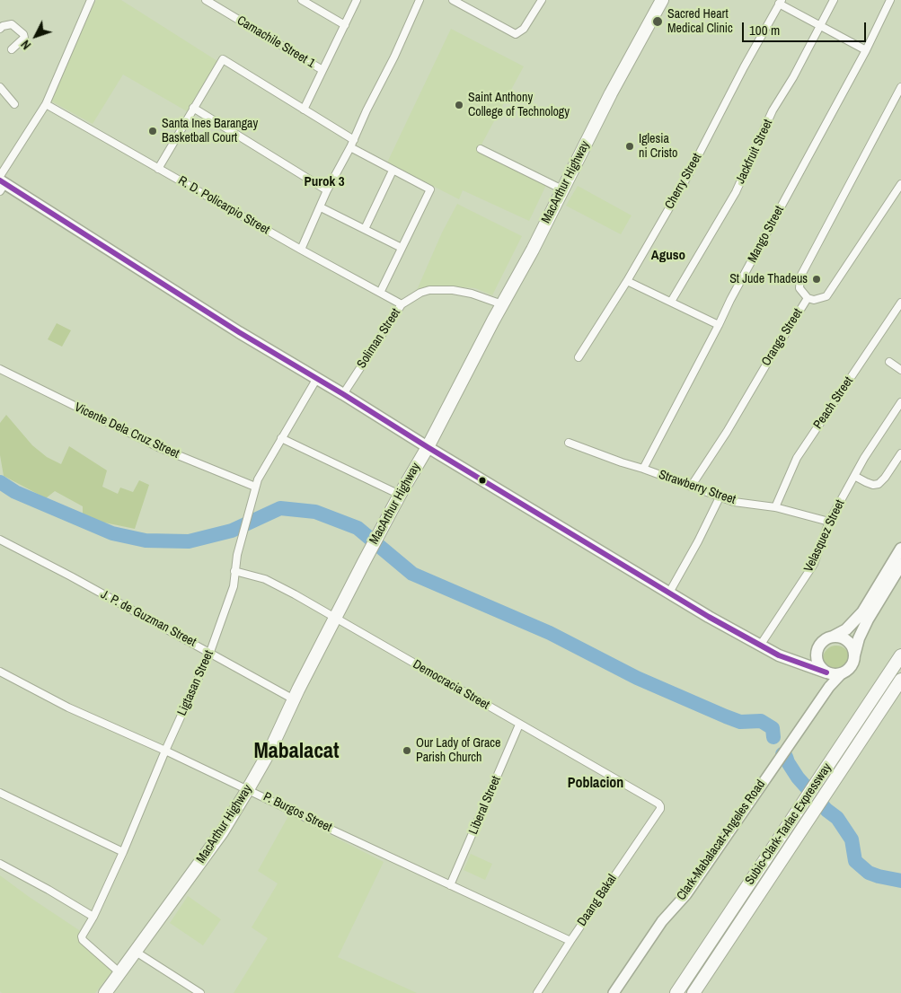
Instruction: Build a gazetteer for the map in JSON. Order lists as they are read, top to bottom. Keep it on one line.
{"streets":{"highway":["MacArthur Highway","Subic-Clark-Tarlac Expressway"],"street":["Camachile Street 1","Jackfruit Street","Cherry Street","R. D. Policarpio Street","Mango Street","Orange Street","Soliman Street","Peach Street","Vicente Dela Cruz Street","Strawberry Street","Velasquez Street","J. P. de Guzman Street","Ligtasan Street","Democracia Street","Liberal Street","P. Burgos Street","Clark-Mabalacat-Angeles Road","Daang Bakal"]},"crossings":[["MacArthur Highway","Soliman Street"],["MacArthur Highway","J. P. de Guzman Street"],["MacArthur Highway","Ligtasan Street"],["MacArthur Highway","Democracia Street"],["MacArthur Highway","P. Burgos Street"],["R. D. Policarpio Street","Soliman Street"],["Mango Street","Strawberry Street"],["Orange Street","Strawberry Street"],["Peach Street","Strawberry Street"],["Vicente Dela Cruz Street","Ligtasan Street"],["Strawberry Street","Velasquez Street"],["J. P. de Guzman Street","Ligtasan Street"],["Ligtasan Street","Democracia Street"],["Ligtasan Street","P. Burgos Street"],["Democracia Street","Liberal Street"],["Democracia Street","Daang Bakal"],["Liberal Street","P. Burgos Street"],["P. Burgos Street","Daang Bakal"]],"districts":["Purok 3","Aguso","Mabalacat","Poblacion"],"places":["Sacred Heart Medical Clinic","Saint Anthony College of Technology","Santa Ines Barangay Basketball Court","Iglesia ni Cristo","St Jude Thadeus","Our Lady of Grace Parish Church"],"scale_bar":"100 m","north":"bottom left"}
